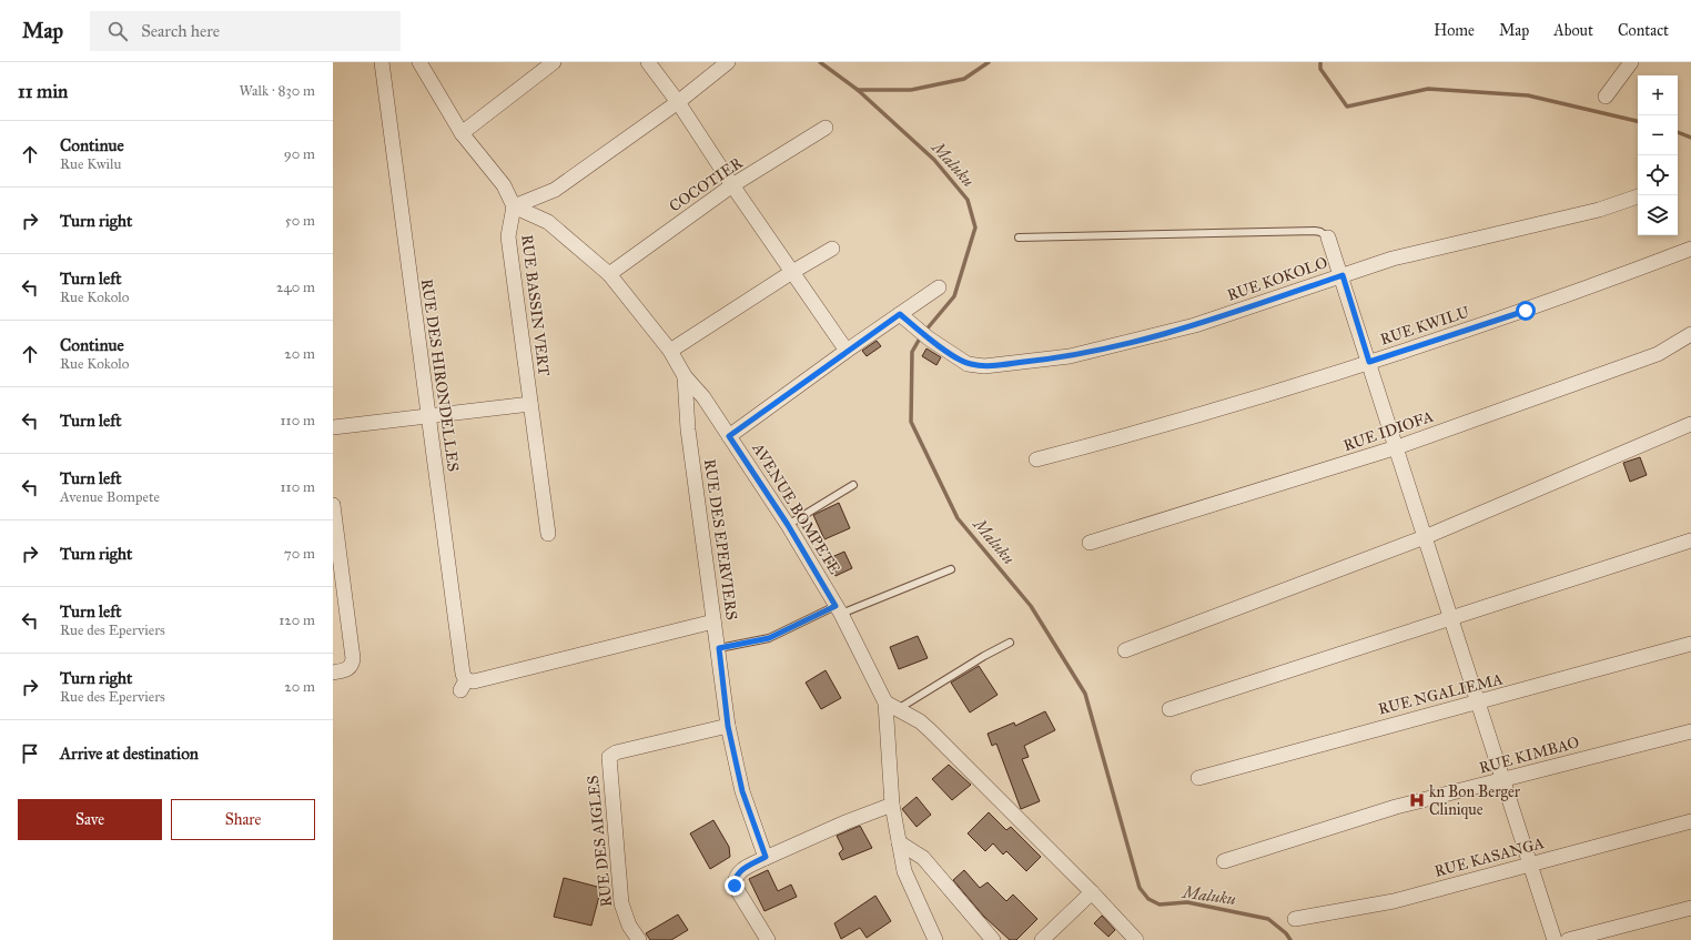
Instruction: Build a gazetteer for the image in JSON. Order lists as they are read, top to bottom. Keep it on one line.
{"streets":{"street":["COCOTIER","RUE KOKOLO","RUE BASSIN VERT","RUE KWILU","RUE DES HIRONDELLES","RUE IDIOFA","AVENUE BOMPETE","RUE DES EPERVIERS","RUE NGALIEMA","RUE KIMBAO","RUE DES AIGLES","RUE KASANGA"]},"crossings":[["COCOTIER","AVENUE BOMPETE"],["RUE BASSIN VERT","AVENUE BOMPETE"],["RUE DES HIRONDELLES","RUE DES EPERVIERS"],["AVENUE BOMPETE","RUE DES EPERVIERS"],["RUE DES EPERVIERS","RUE DES AIGLES"]],"water":["Maluku"],"places":{"hospital":["kn Bon Berger Clinique"]},"page":{"header":"Map","search":"Search here","nav":["Home","Map","About","Contact"],"heading":["11 min","Walk · 830 m"],"map_buttons":["+","−"],"list":[["Continue","Rue Kwilu","90 m"],["Turn right","50 m"],["Turn left","Rue Kokolo","240 m"],["Continue","Rue Kokolo","20 m"],["Turn left","110 m"],["Turn left","Avenue Bompete","110 m"],["Turn right","70 m"],["Turn left","Rue des Eperviers","120 m"],["Turn right","Rue des Eperviers","20 m"],"Arrive at destination"],"buttons":["Save","Share"]}}
